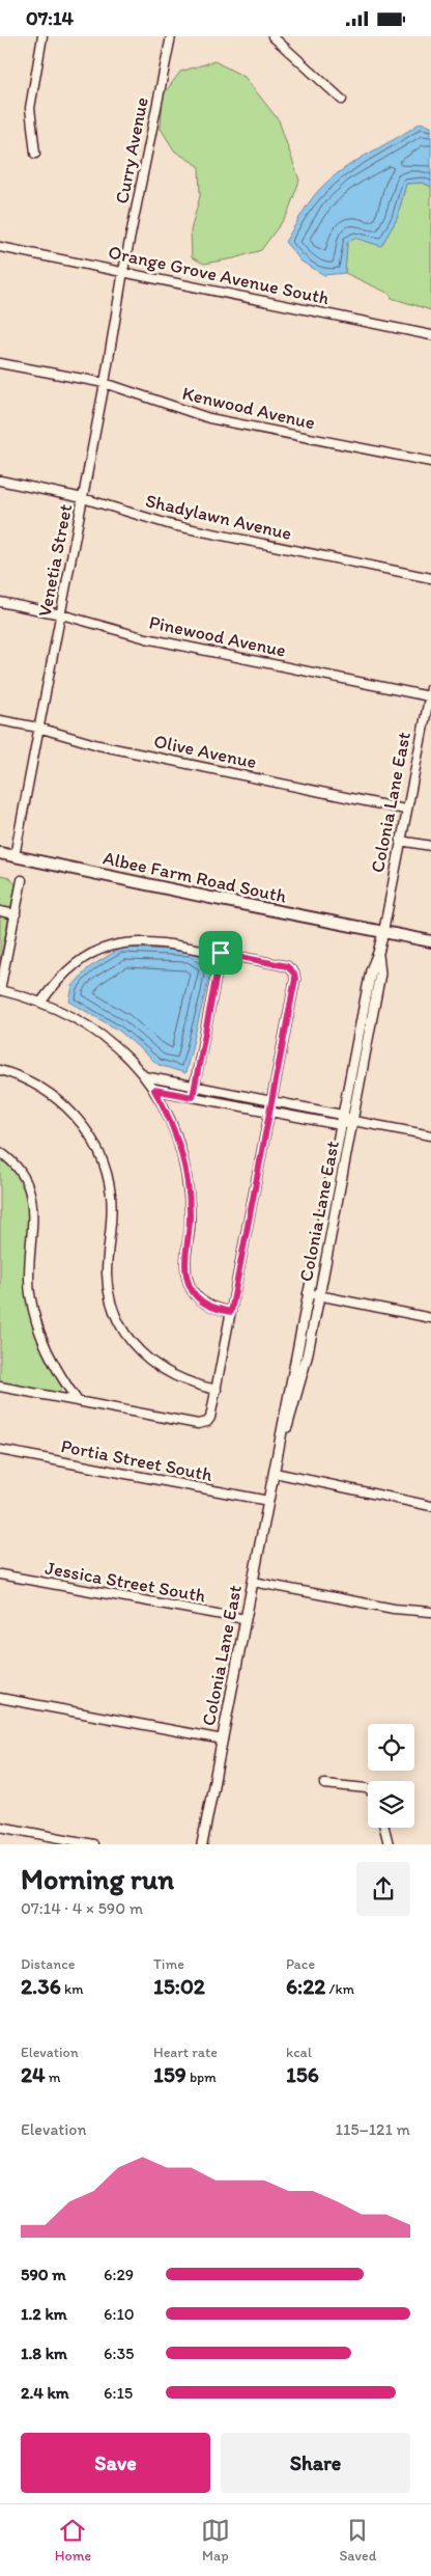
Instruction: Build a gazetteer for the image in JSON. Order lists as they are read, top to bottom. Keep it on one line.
{"streets":{"main road":["Albee Farm Road South"],"street":["Curry Avenue","Orange Grove Avenue South","Kenwood Avenue","Shadylawn Avenue","Venetia Street","Pinewood Avenue","Olive Avenue","Colonia Lane East","Portia Street South","Jessica Street South"]},"crossings":[["Curry Avenue","Orange Grove Avenue South"],["Curry Avenue","Venetia Street"],["Orange Grove Avenue South","Venetia Street"],["Kenwood Avenue","Venetia Street"],["Shadylawn Avenue","Venetia Street"],["Venetia Street","Pinewood Avenue"],["Venetia Street","Olive Avenue"],["Venetia Street","Albee Farm Road South"],["Pinewood Avenue","Colonia Lane East"],["Olive Avenue","Colonia Lane East"],["Colonia Lane East","Albee Farm Road South"],["Colonia Lane East","Portia Street South"],["Colonia Lane East","Jessica Street South"]],"page":{"status":"07:14","heading":["Morning run","07:14 · 4 × 590 m"],"stats":[["Distance","2.36 km"],["Time","15:02"],["Pace","6:22 /km"],["Elevation","24 m"],["Heart rate","159 bpm"],["kcal","156"]],"chart":["Elevation","115–121 m"],"list":[{"name":"590 m","note":"6:29"},{"name":"1.2 km","note":"6:10"},{"name":"1.8 km","note":"6:35"},{"name":"2.4 km","note":"6:15"}],"buttons":["Save","Share"],"tabs":["Home","Map","Saved"]}}
